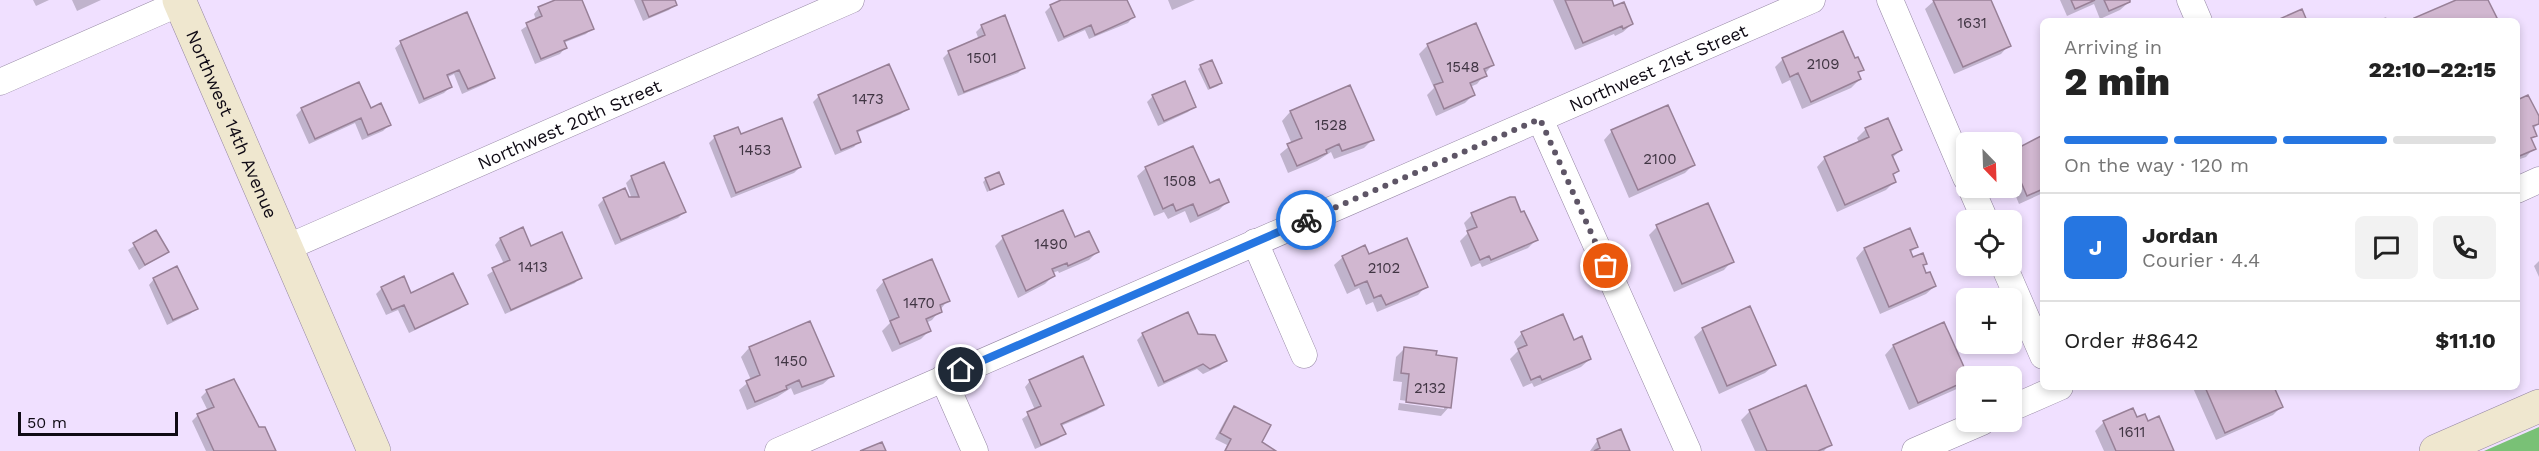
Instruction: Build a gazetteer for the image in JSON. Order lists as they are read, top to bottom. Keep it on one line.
{"streets":{"street":["Northwest 21st Street","Northwest 14th Avenue","Northwest 20th Street"]},"crossings":[["Northwest 14th Avenue","Northwest 20th Street"]],"house_numbers":["1631","1501","2109","1548","1473","1528","1453","2100","1508","1490","1413","2102","1470","1450","2132","1611"],"scale_bar":"50 m","north":"bottom right","page":{"heading":["2 min","Arriving in","22:10–22:15"],"panel":["Jordan","Courier · 4.4","Order #8642","$11.10"],"bar":"On the way · 120 m","map_buttons":["+","−"],"round":"J","scale":"50 m"}}
